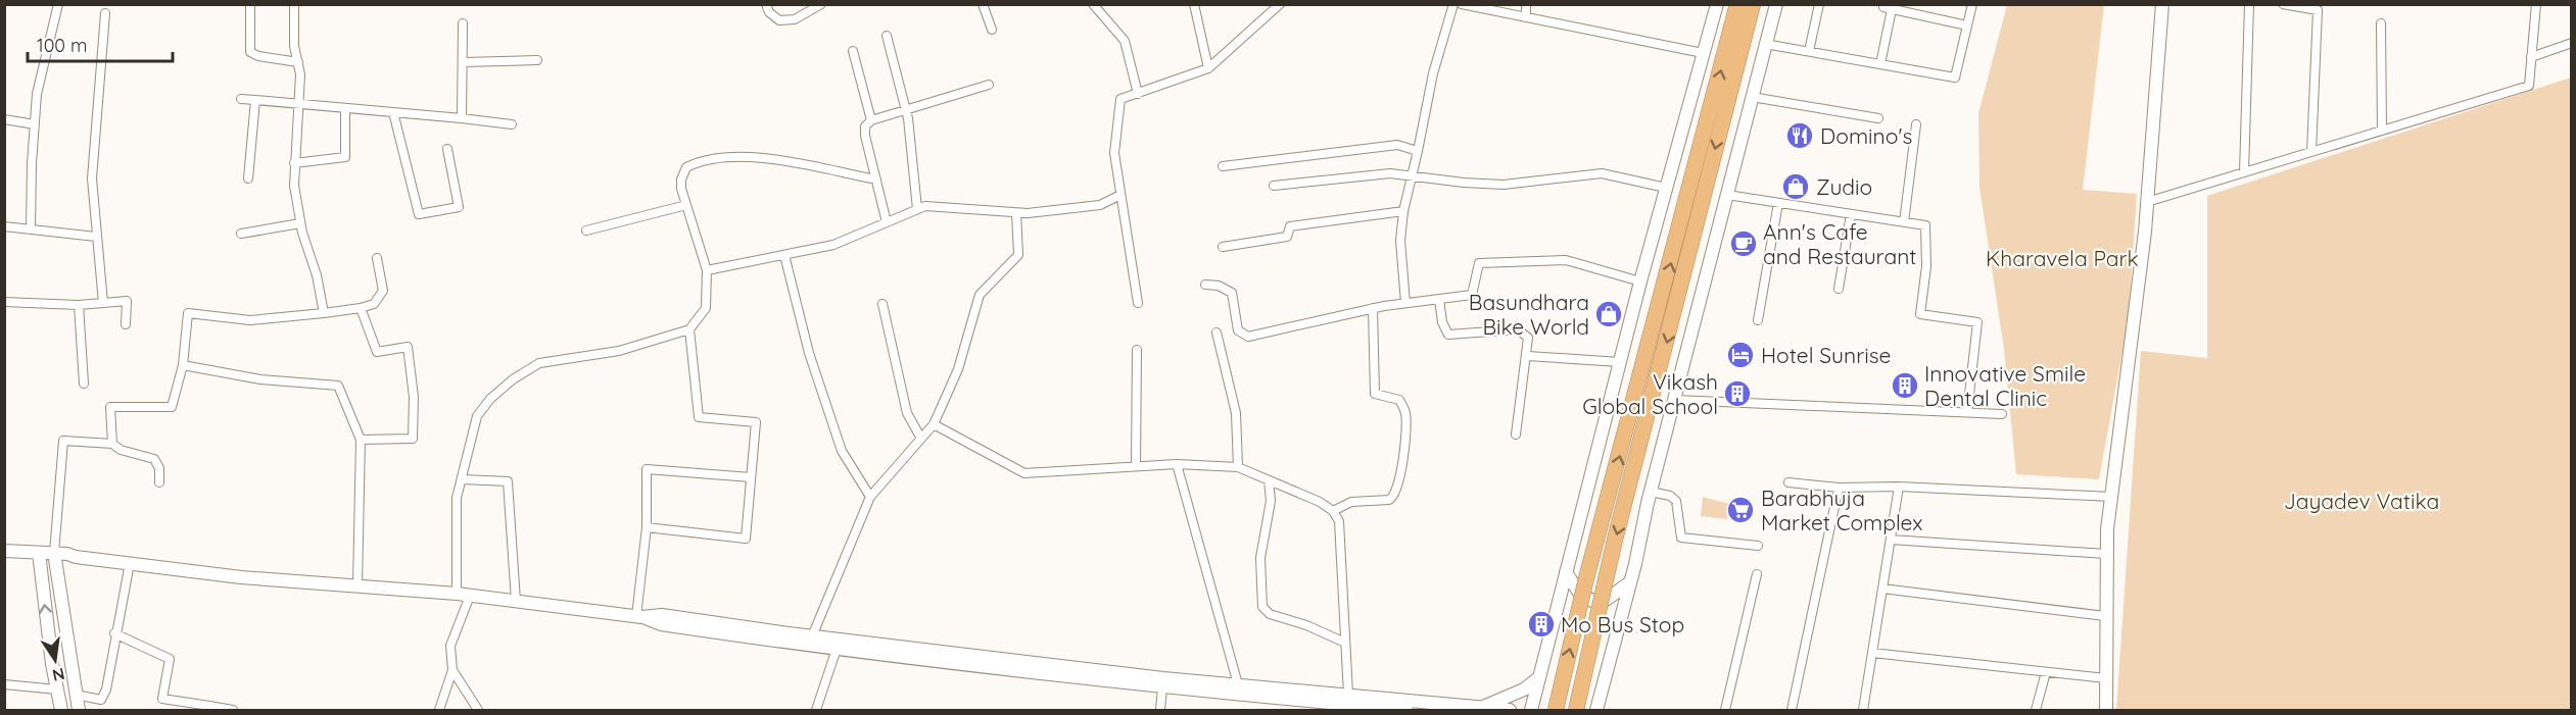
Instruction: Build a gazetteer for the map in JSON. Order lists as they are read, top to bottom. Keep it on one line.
{"parks":["Kharavela Park","Jayadev Vatika"],"places":{"restaurant":["Domino's"],"shop":["Zudio","Basundhara Bike World"],"cafe":["Ann's Cafe and Restaurant"],"hotel":["Hotel Sunrise"],"building":["Innovative Smile Dental Clinic","Vikash Global School","Mo Bus Stop"],"supermarket":["Barabhuja Market Complex"]},"scale_bar":"100 m","north":"bottom"}
